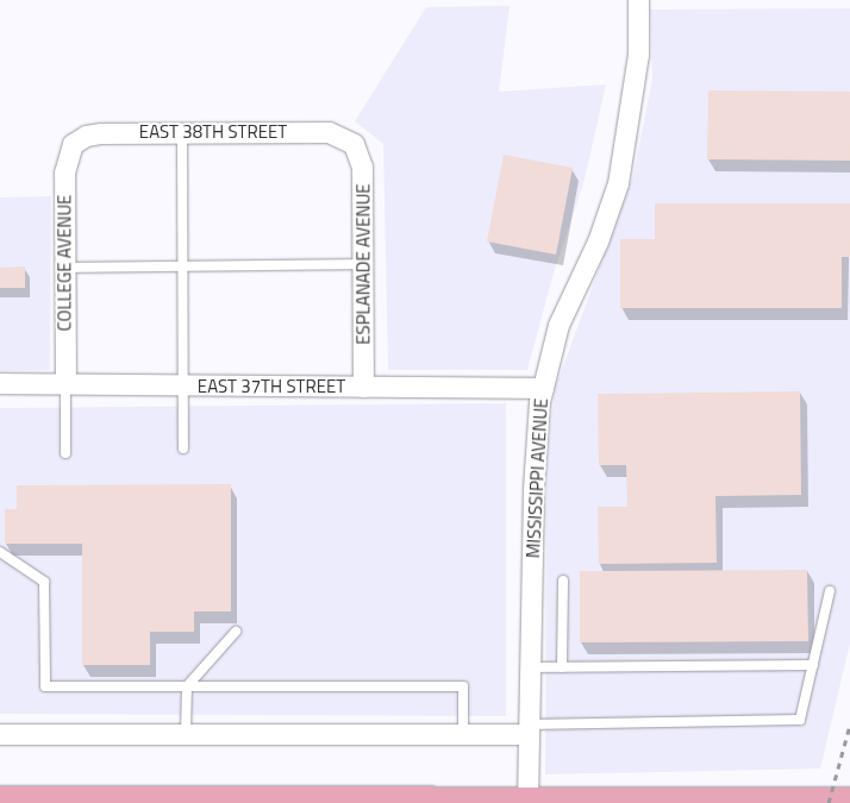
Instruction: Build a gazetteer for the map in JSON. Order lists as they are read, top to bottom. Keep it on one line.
{"streets":{"street":["EAST 38TH STREET","COLLEGE AVENUE","ESPLANADE AVENUE","EAST 37TH STREET","MISSISSIPPI AVENUE"]},"crossings":[["EAST 38TH STREET","COLLEGE AVENUE"],["EAST 38TH STREET","ESPLANADE AVENUE"],["COLLEGE AVENUE","EAST 37TH STREET"],["ESPLANADE AVENUE","EAST 37TH STREET"],["EAST 37TH STREET","MISSISSIPPI AVENUE"]]}
